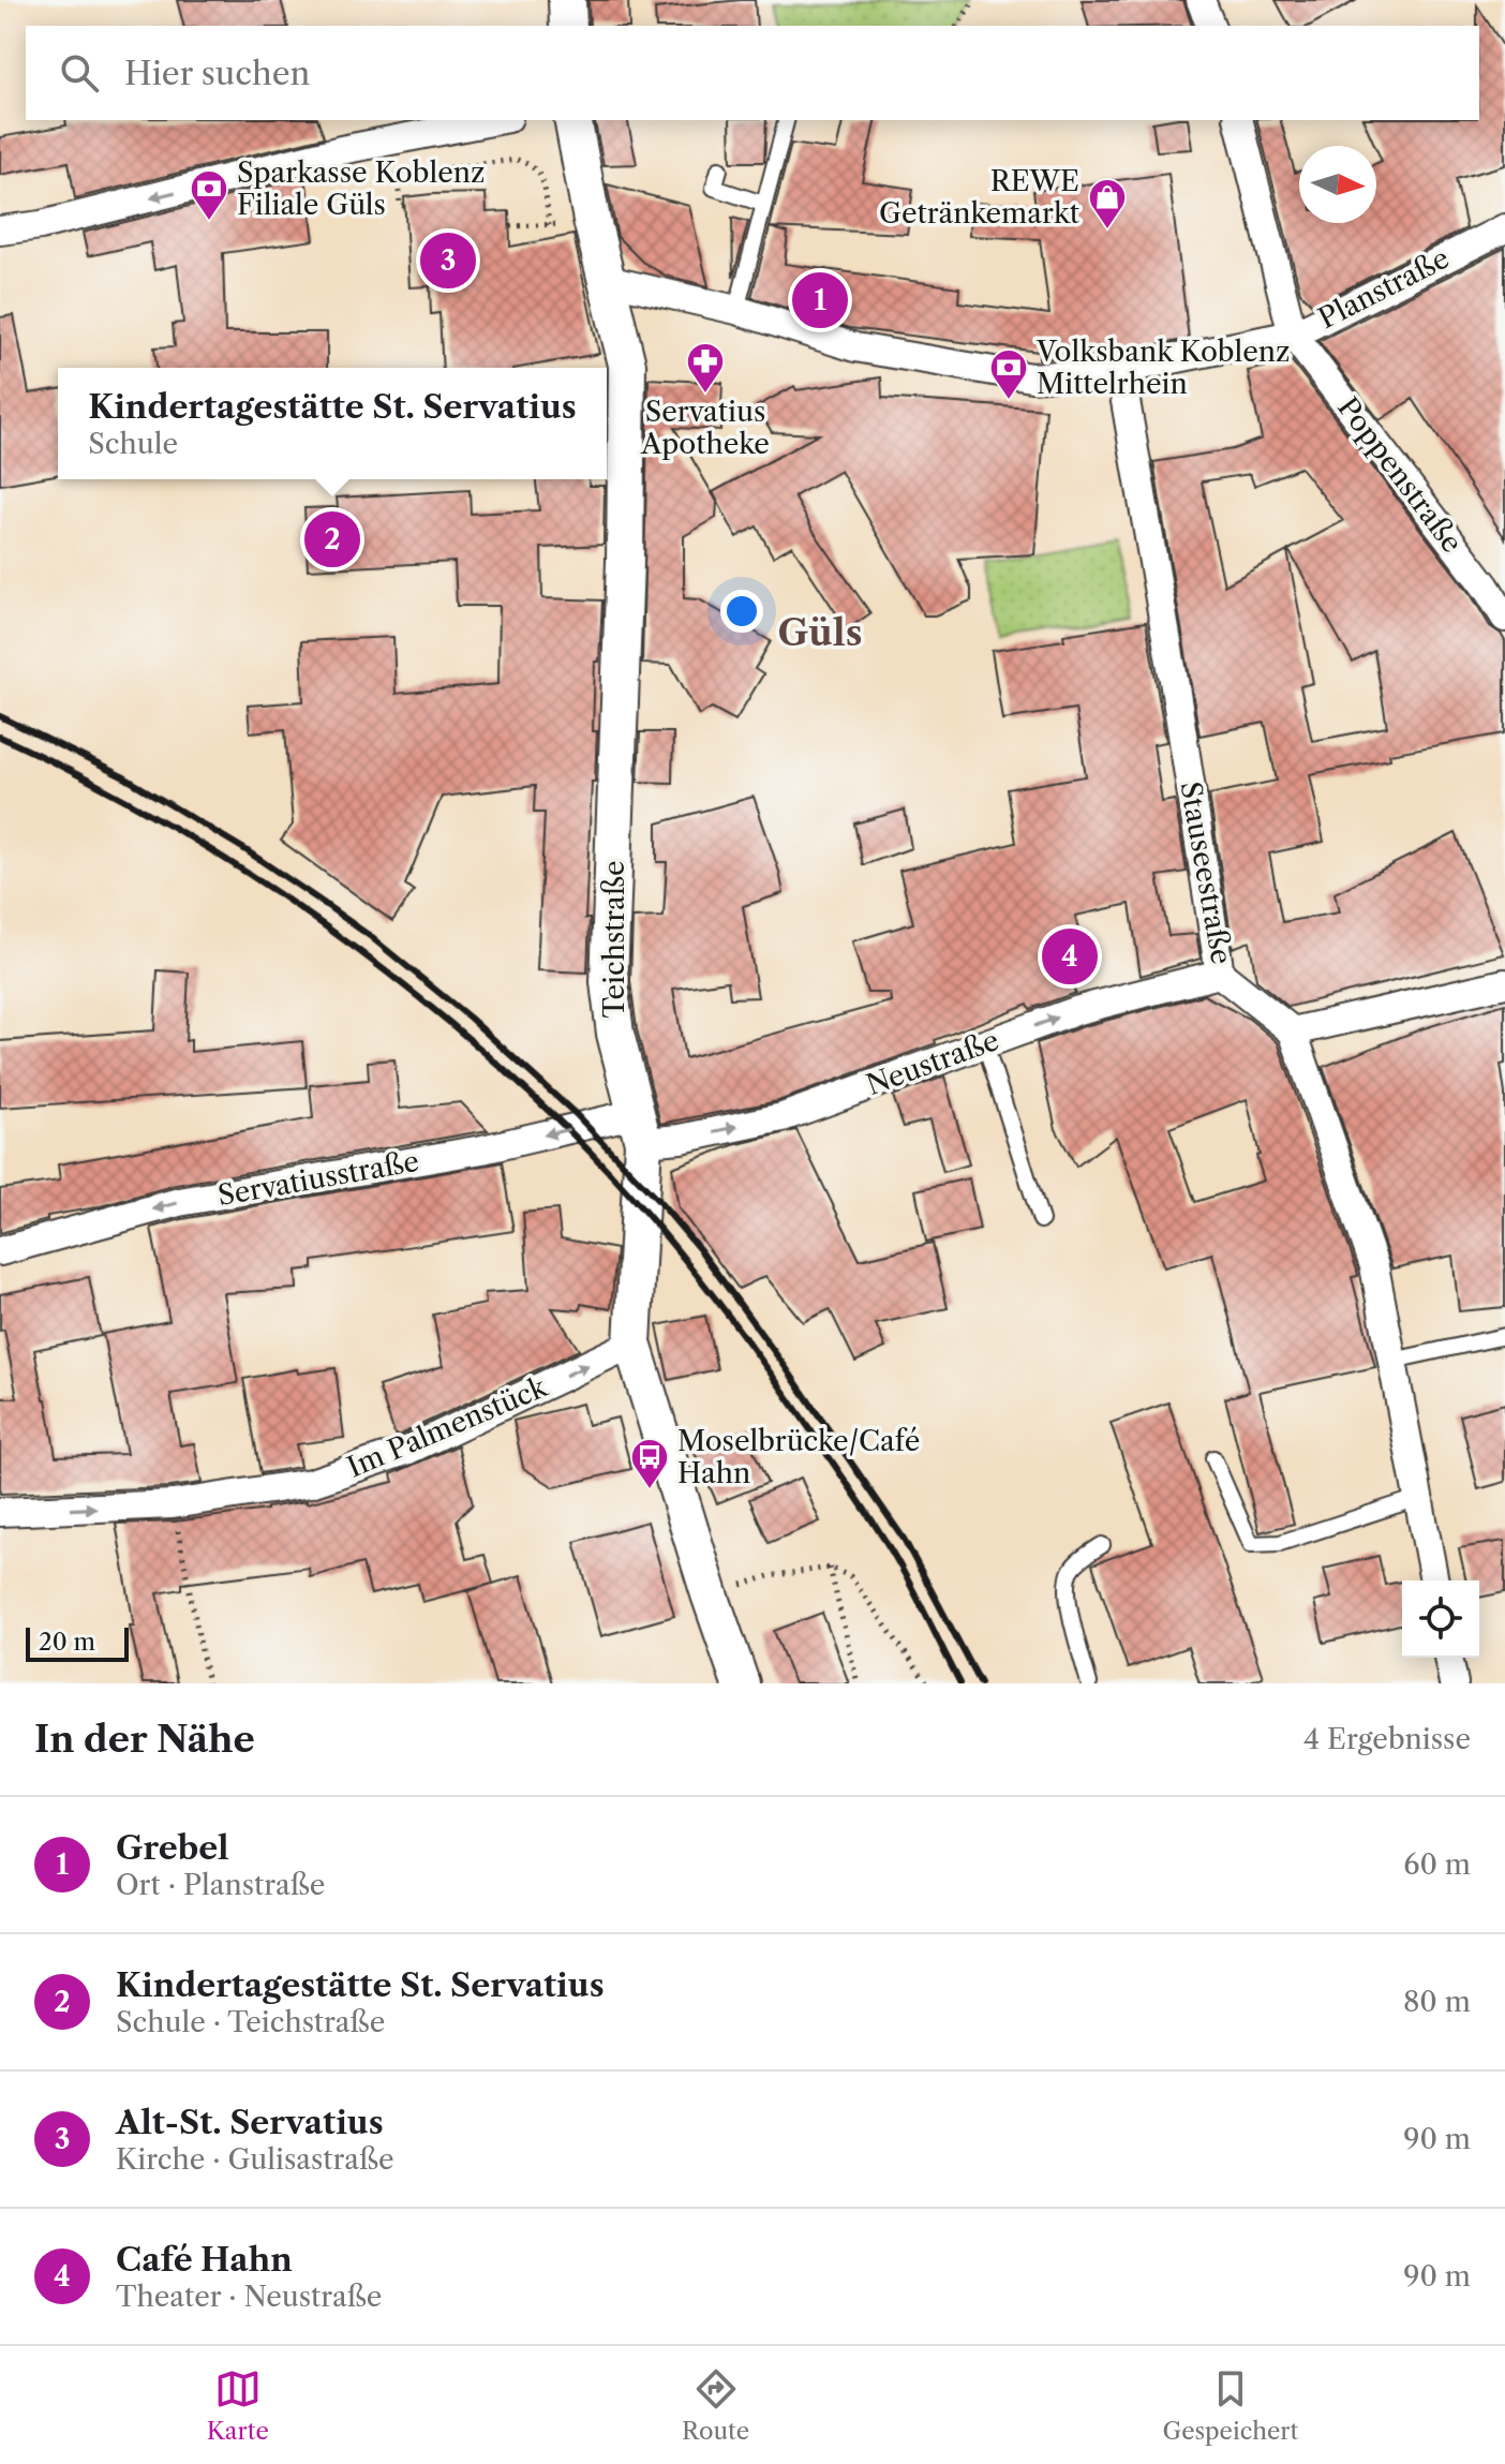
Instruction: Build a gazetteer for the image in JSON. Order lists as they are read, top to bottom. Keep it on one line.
{"streets":{"street":["Planstraße","Poppenstraße","Stauseestraße","Teichstraße","Neustraße","Servatiusstraße","Im Palmenstück"]},"crossings":[["Planstraße","Poppenstraße"],["Planstraße","Stauseestraße"],["Planstraße","Teichstraße"],["Stauseestraße","Neustraße"],["Teichstraße","Neustraße"],["Teichstraße","Servatiusstraße"],["Teichstraße","Im Palmenstück"],["Neustraße","Servatiusstraße"]],"one_way":["Neustraße","Servatiusstraße","Im Palmenstück"],"districts":["Güls"],"places":{"bank":["Sparkasse Koblenz Filiale Güls","Volksbank Koblenz Mittelrhein"],"shop":["REWE Getränkemarkt"],"pharmacy":["Servatius Apotheke"],"bus stop":["Moselbrücke/Café Hahn"]},"scale_bar":"20 m","north":"right","page":{"search":"Hier suchen","pins":["3","1","2","4"],"popup":["Kindertagestätte St. Servatius","Schule"],"scale":"20 m","heading":["In der Nähe","4 Ergebnisse"],"list":[{"mark":"1","name":"Grebel","note":"Ort · Planstraße","value":"60 m"},{"mark":"2","name":"Kindertagestätte St. Servatius","note":"Schule · Teichstraße","value":"80 m"},{"mark":"3","name":"Alt-St. Servatius","note":"Kirche · Gulisastraße","value":"90 m"},{"mark":"4","name":"Café Hahn","note":"Theater · Neustraße","value":"90 m"}],"nav":["Karte","Route","Gespeichert"]}}
